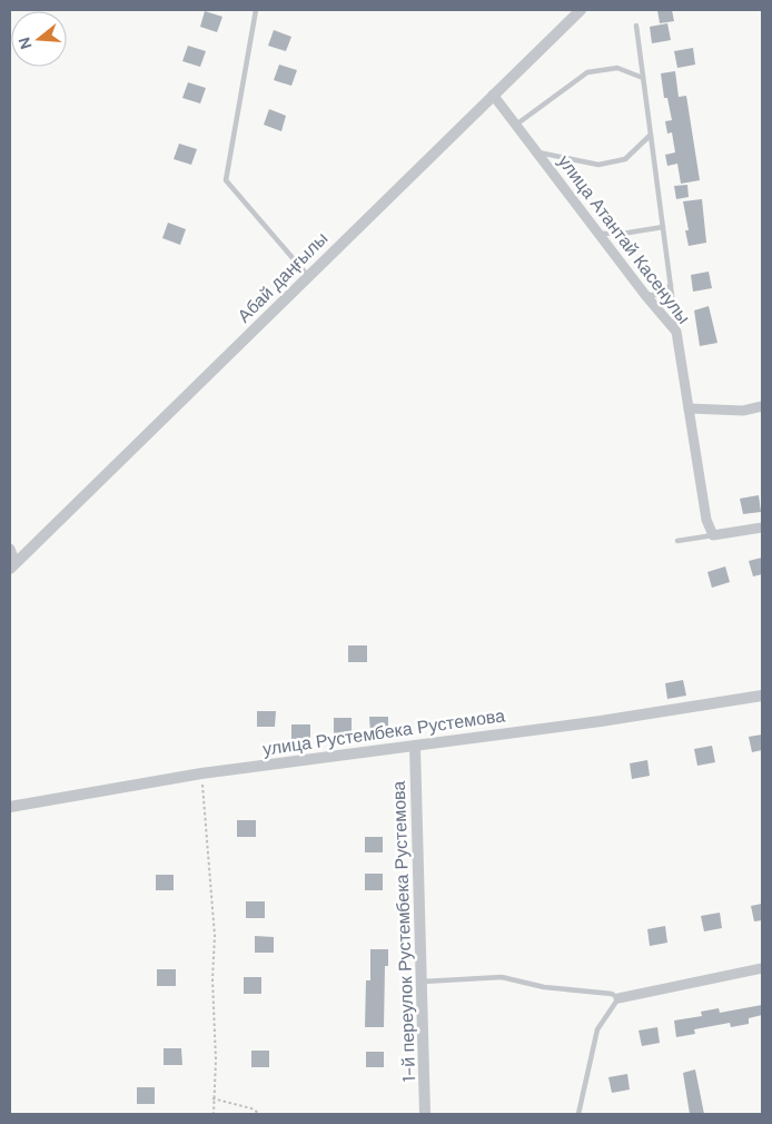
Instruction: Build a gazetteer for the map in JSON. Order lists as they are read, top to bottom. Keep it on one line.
{"streets":{"street":["улица Атантай Касенулы","Абай даңғылы","улица Рустембека Рустемова","1-й переулок Рустембека Рустемова"]},"crossings":[["улица Атантай Касенулы","Абай даңғылы"],["улица Рустембека Рустемова","1-й переулок Рустембека Рустемова"]],"north":"left"}
